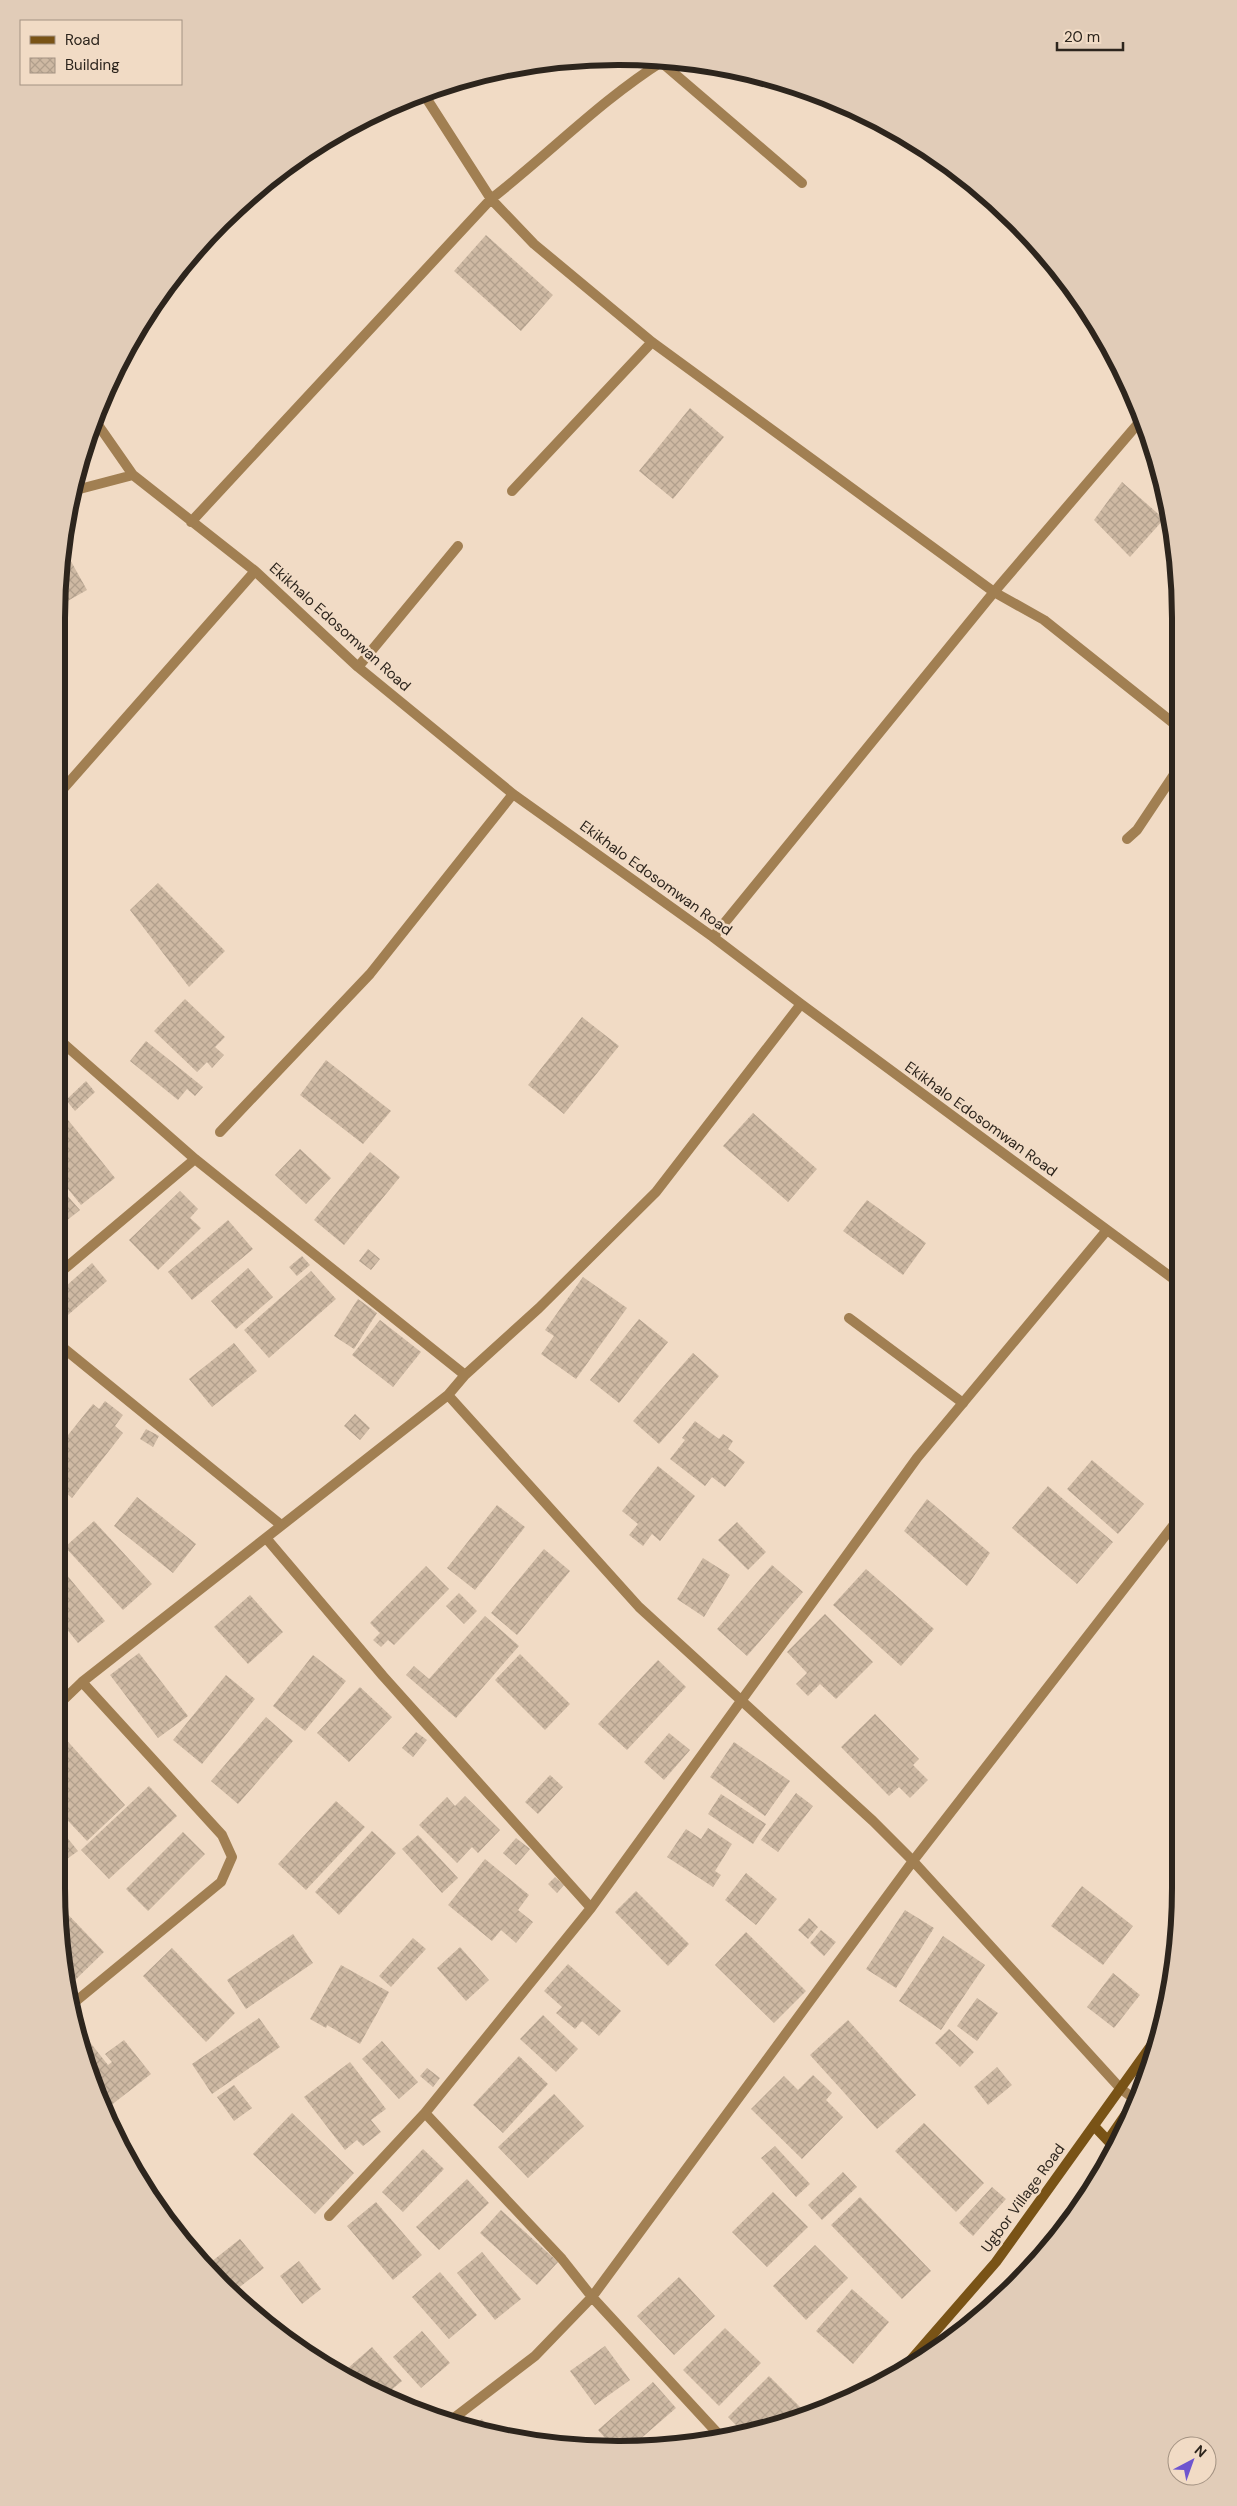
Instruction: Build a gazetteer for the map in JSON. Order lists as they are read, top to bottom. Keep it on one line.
{"streets":{"street":["Ekikhalo Edosomwan Road","Ugbor Village Road"]},"legend":["Road","Building"],"scale_bar":"20 m","north":"top right"}
